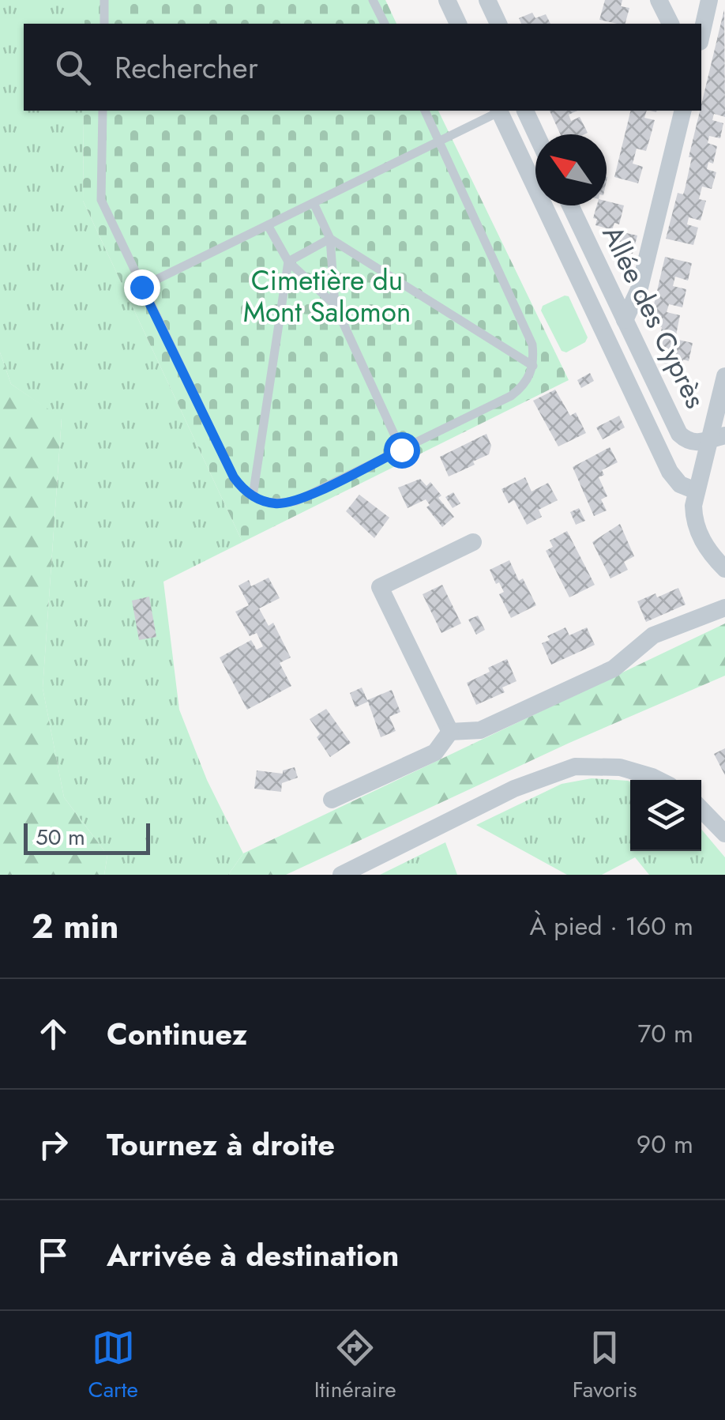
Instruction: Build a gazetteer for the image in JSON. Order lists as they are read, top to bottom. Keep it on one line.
{"streets":{"street":["Allée des Cyprès"]},"parks":["Cimetière du Mont Salomon"],"scale_bar":"50 m","north":"top left","page":{"search":"Rechercher","scale":"50 m","heading":["2 min","À pied · 160 m"],"list":[["Continuez","70 m"],["Tournez à droite","90 m"],"Arrivée à destination"],"nav":["Carte","Itinéraire","Favoris"]}}
